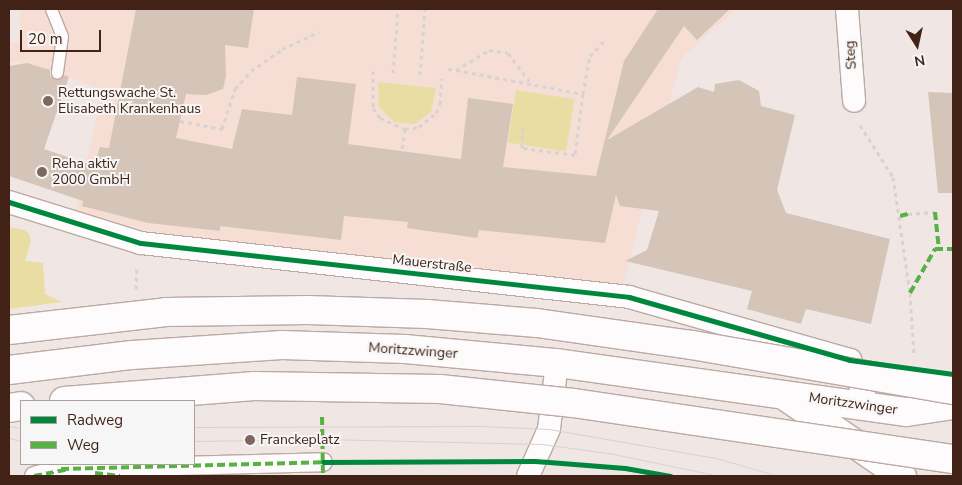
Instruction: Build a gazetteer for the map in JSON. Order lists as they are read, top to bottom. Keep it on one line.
{"streets":{"main road":["Moritzzwinger"],"street":["Steg","Mauerstraße"]},"crossings":[["Mauerstraße","Moritzzwinger"]],"places":["Rettungswache St. Elisabeth Krankenhaus","Reha aktiv 2000 GmbH","Franckeplatz"],"legend":["Radweg","Weg"],"scale_bar":"20 m","north":"bottom"}
